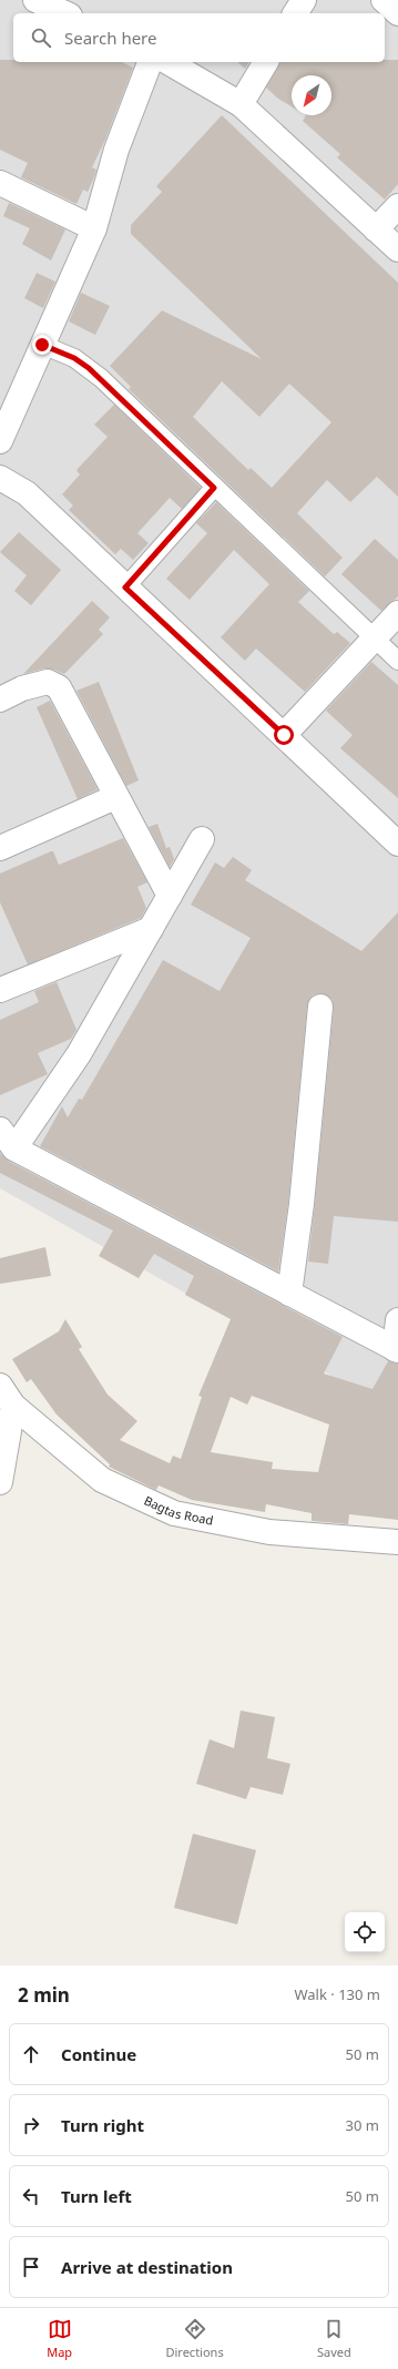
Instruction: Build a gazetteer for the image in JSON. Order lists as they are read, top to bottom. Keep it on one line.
{"streets":{"street":["Bagtas Road"]},"north":"bottom left","page":{"search":"Search here","heading":["2 min","Walk · 130 m"],"list":[["Continue","50 m"],["Turn right","30 m"],["Turn left","50 m"],"Arrive at destination"],"nav":["Map","Directions","Saved"]}}
